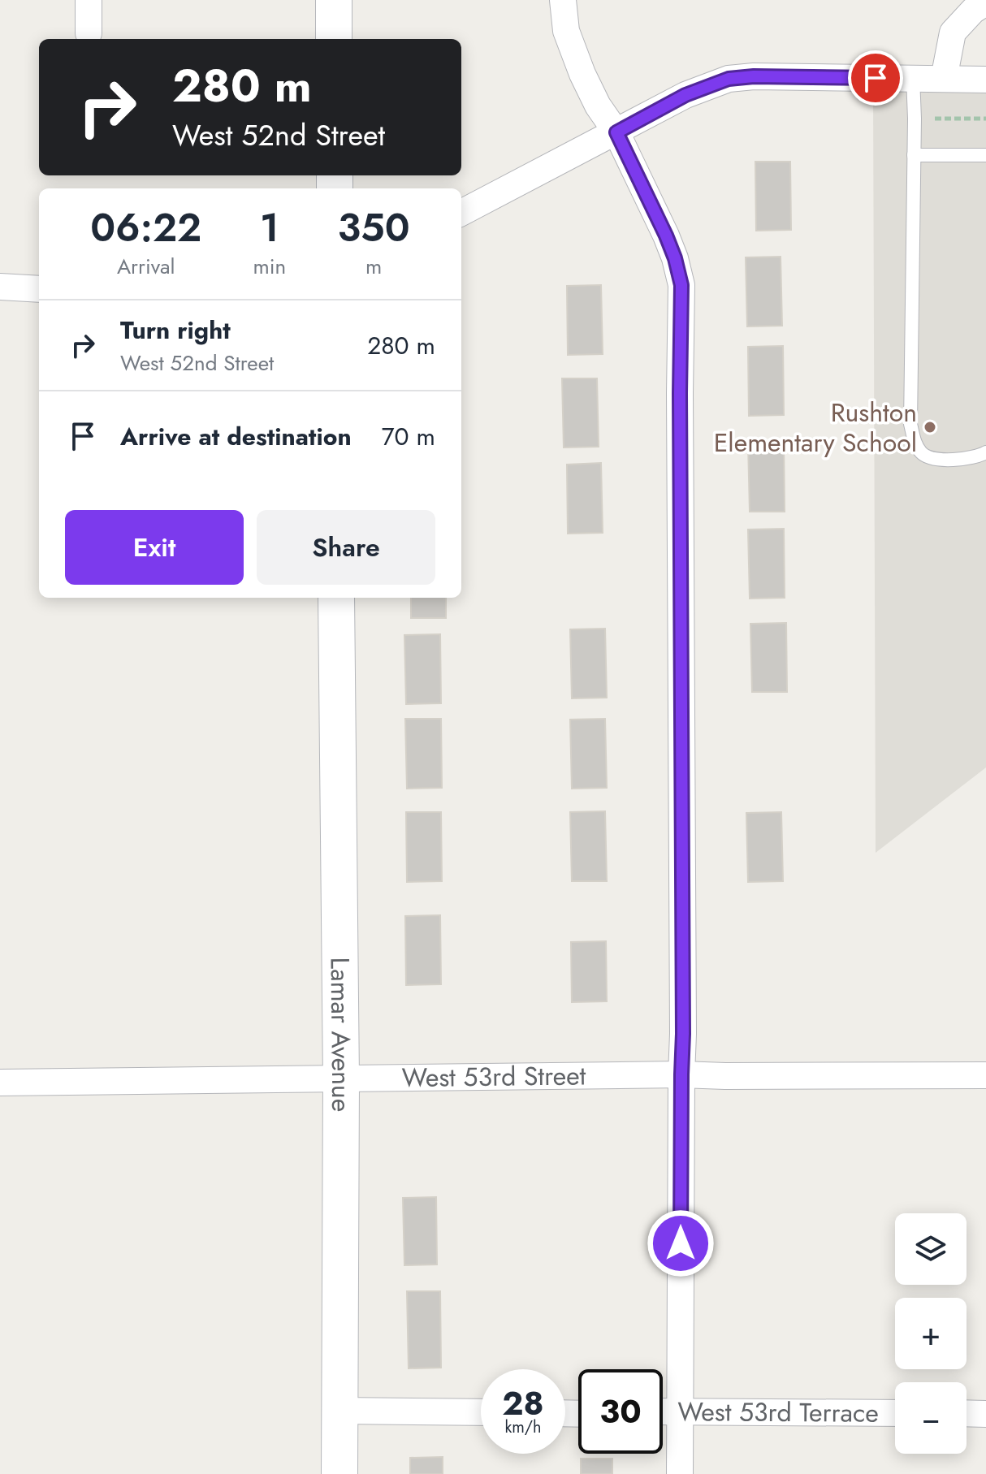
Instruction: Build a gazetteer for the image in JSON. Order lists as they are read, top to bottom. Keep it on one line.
{"streets":{"street":["Lamar Avenue","West 53rd Street","West 53rd Terrace"]},"crossings":[["Lamar Avenue","West 53rd Street"]],"places":["Rushton Elementary School"],"page":{"turn":["280 m","West 52nd Street"],"eta":["06:22","Arrival","1","min","350","m"],"list":[{"name":"Turn right","note":"West 52nd Street","value":"280 m"},{"name":"Arrive at destination","value":"70 m"}],"buttons":["Exit","Share"],"map_buttons":["+","−"],"speed":"28 km/h","limit":"30"}}
